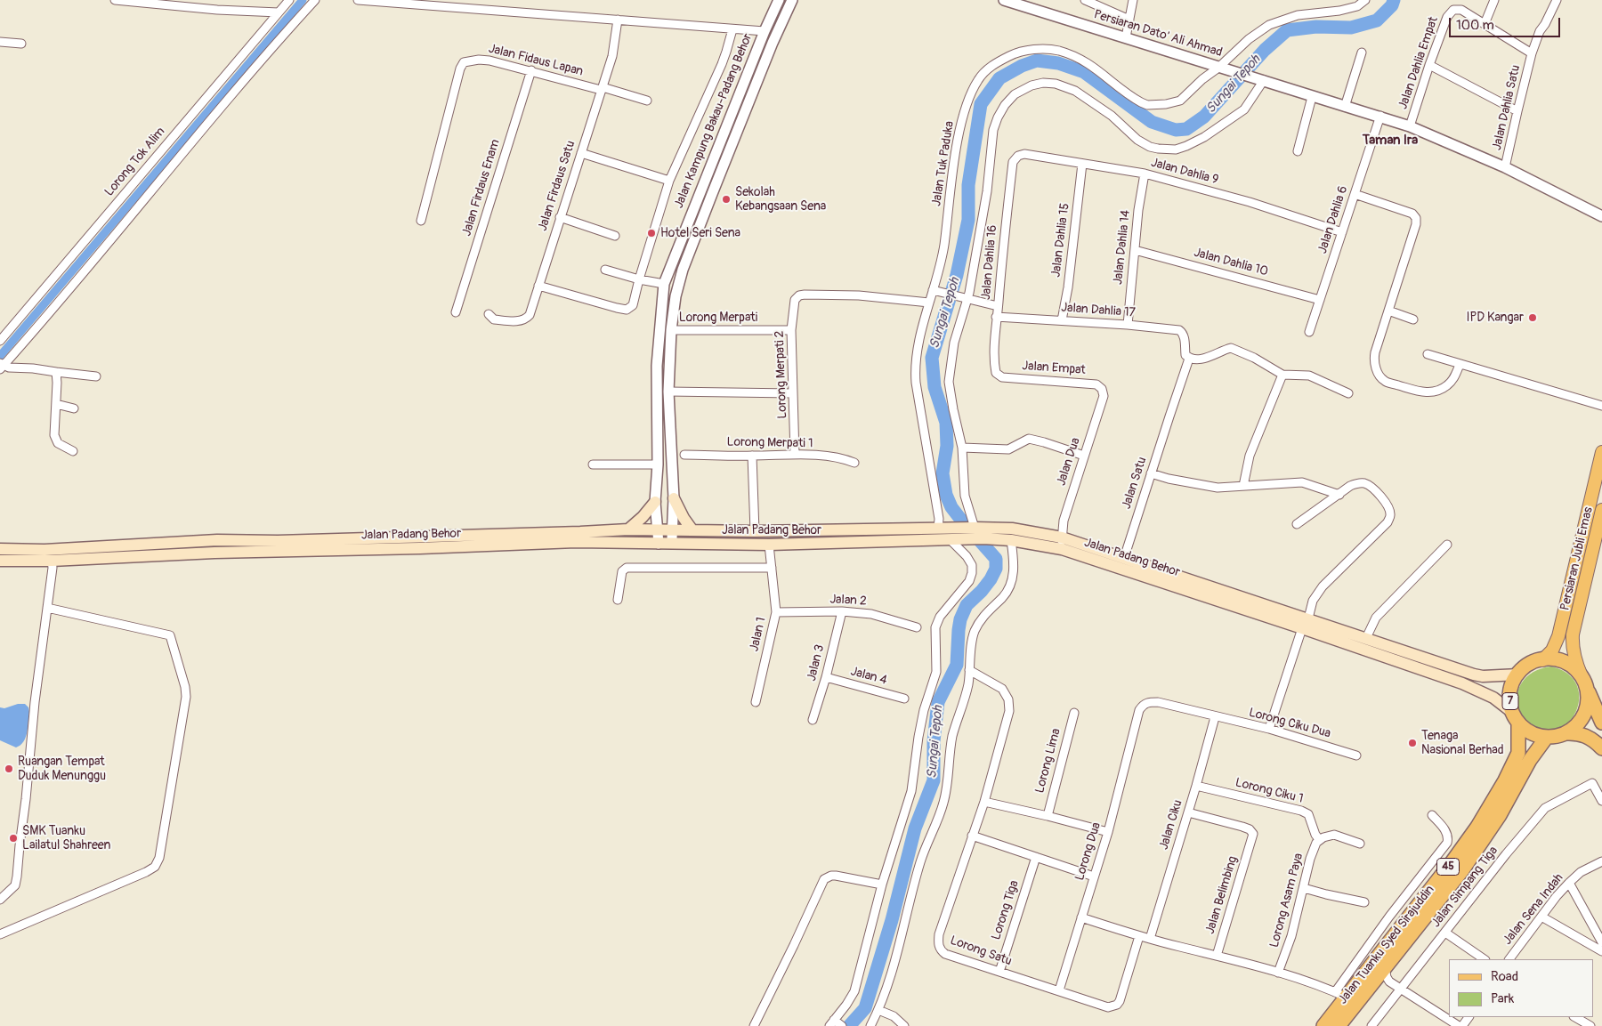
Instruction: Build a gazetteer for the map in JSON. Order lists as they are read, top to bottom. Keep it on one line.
{"streets":{"highway":["7","45","Jalan Tuanku Syed Sirajuddin"],"main road":["Jalan Padang Behor","Persiaran Jubli Emas"],"street":["Persiaran Dato' Ali Ahmad","Jalan Fidaus Lapan","Jalan Dahlia Empat","Jalan Dahlia Satu","Jalan Kampung Bakau-Padang Behor","Lorong Tok Alim","Jalan Tuk Paduka","Jalan Dahlia 9","Jalan Firdaus Satu","Jalan Firdaus Enam","Jalan Dahlia 6","Jalan Dahlia 15","Jalan Dahlia 14","Jalan Dahlia 16","Jalan Dahlia 10","Jalan Dahlia 17","Lorong Merpati","Jalan Empat","Lorong Merpati 2","Lorong Merpati 1","Jalan Dua","Jalan Satu","Jalan 2","Jalan 1","Jalan 3","Jalan 4","Lorong Ciku Dua","Lorong Lima","Lorong Ciku 1","Jalan Ciku","Lorong Dua","Jalan Simpang Tiga","Jalan Belimbing","Lorong Asam Paya","Jalan Sena Indah","Lorong Tiga","Lorong Satu"]},"crossings":[["Persiaran Dato' Ali Ahmad","Jalan Dahlia Empat"],["Persiaran Dato' Ali Ahmad","Jalan Dahlia Satu"],["Persiaran Dato' Ali Ahmad","Jalan Tuk Paduka"],["Persiaran Dato' Ali Ahmad","Jalan Dahlia 6"],["Jalan Fidaus Lapan","Jalan Firdaus Satu"],["Jalan Fidaus Lapan","Jalan Firdaus Enam"],["Jalan Kampung Bakau-Padang Behor","Lorong Merpati"],["Jalan Kampung Bakau-Padang Behor","Jalan Padang Behor"],["Jalan Tuk Paduka","Lorong Merpati 2"],["Jalan Tuk Paduka","Jalan Padang Behor"],["Jalan Dahlia 9","Jalan Dahlia 6"],["Jalan Dahlia 9","Jalan Dahlia 15"],["Jalan Dahlia 9","Jalan Dahlia 14"],["Jalan Dahlia 9","Jalan Dahlia 16"],["Jalan Dahlia 6","Jalan Dahlia 10"],["Jalan Dahlia 15","Jalan Dahlia 17"],["Jalan Dahlia 14","Jalan Dahlia 10"],["Jalan Dahlia 14","Jalan Dahlia 17"],["Jalan Dahlia 16","Jalan Dahlia 17"],["Jalan Dahlia 16","Jalan Empat"],["Jalan Dahlia 17","Jalan Satu"],["Lorong Merpati","Lorong Merpati 2"],["Jalan Empat","Jalan Dua"],["Lorong Merpati 2","Lorong Merpati 1"],["Jalan Dua","Jalan Padang Behor"],["Jalan Satu","Jalan Padang Behor"],["Jalan Padang Behor","Persiaran Jubli Emas"],["Jalan Padang Behor","Jalan 1"],["Jalan Padang Behor","7"],["Jalan Padang Behor","Jalan Tuanku Syed Sirajuddin"],["Persiaran Jubli Emas","7"],["Persiaran Jubli Emas","Jalan Tuanku Syed Sirajuddin"],["Jalan 2","Jalan 1"],["Jalan 2","Jalan 3"],["Jalan 3","Jalan 4"],["7","Jalan Tuanku Syed Sirajuddin"],["Lorong Ciku Dua","Jalan Ciku"],["Lorong Ciku Dua","Lorong Dua"],["Lorong Ciku 1","Jalan Ciku"],["Lorong Ciku 1","Lorong Asam Paya"],["Jalan Ciku","Jalan Belimbing"],["Lorong Dua","Lorong Satu"],["Lorong Tiga","Lorong Satu"]],"districts":["Taman Ira"],"water":["Sungai Tepoh"],"places":["Sekolah Kebangsaan Sena","Hotel Seri Sena","IPD Kangar","Tenaga Nasional Berhad","Ruangan Tempat Duduk Menunggu","SMK Tuanku Lailatul Shahreen"],"legend":["Road","Park"],"scale_bar":"100 m"}
